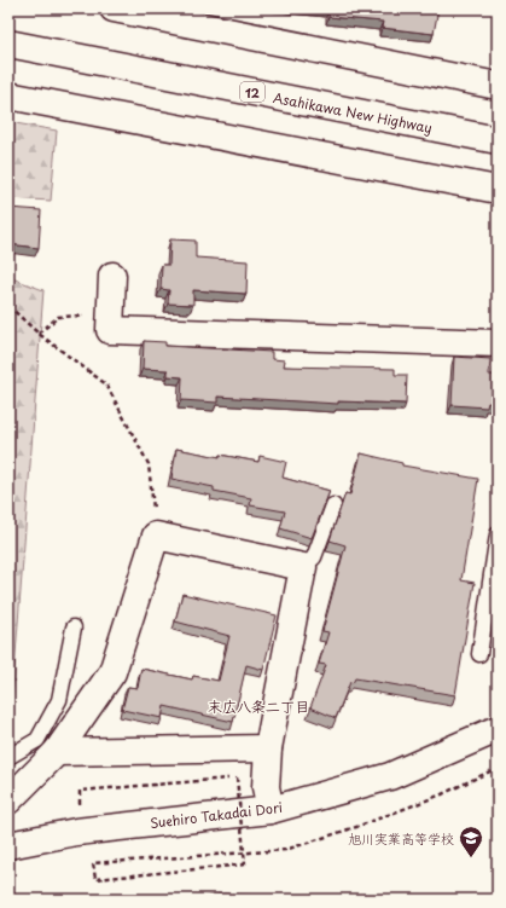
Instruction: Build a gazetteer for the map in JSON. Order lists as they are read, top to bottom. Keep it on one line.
{"streets":{"main road":["12","Asahikawa New Highway","Suehiro Takadai Dori"]},"districts":["末広八条二丁目"],"places":{"school or university":["旭川実業高等学校"]}}
